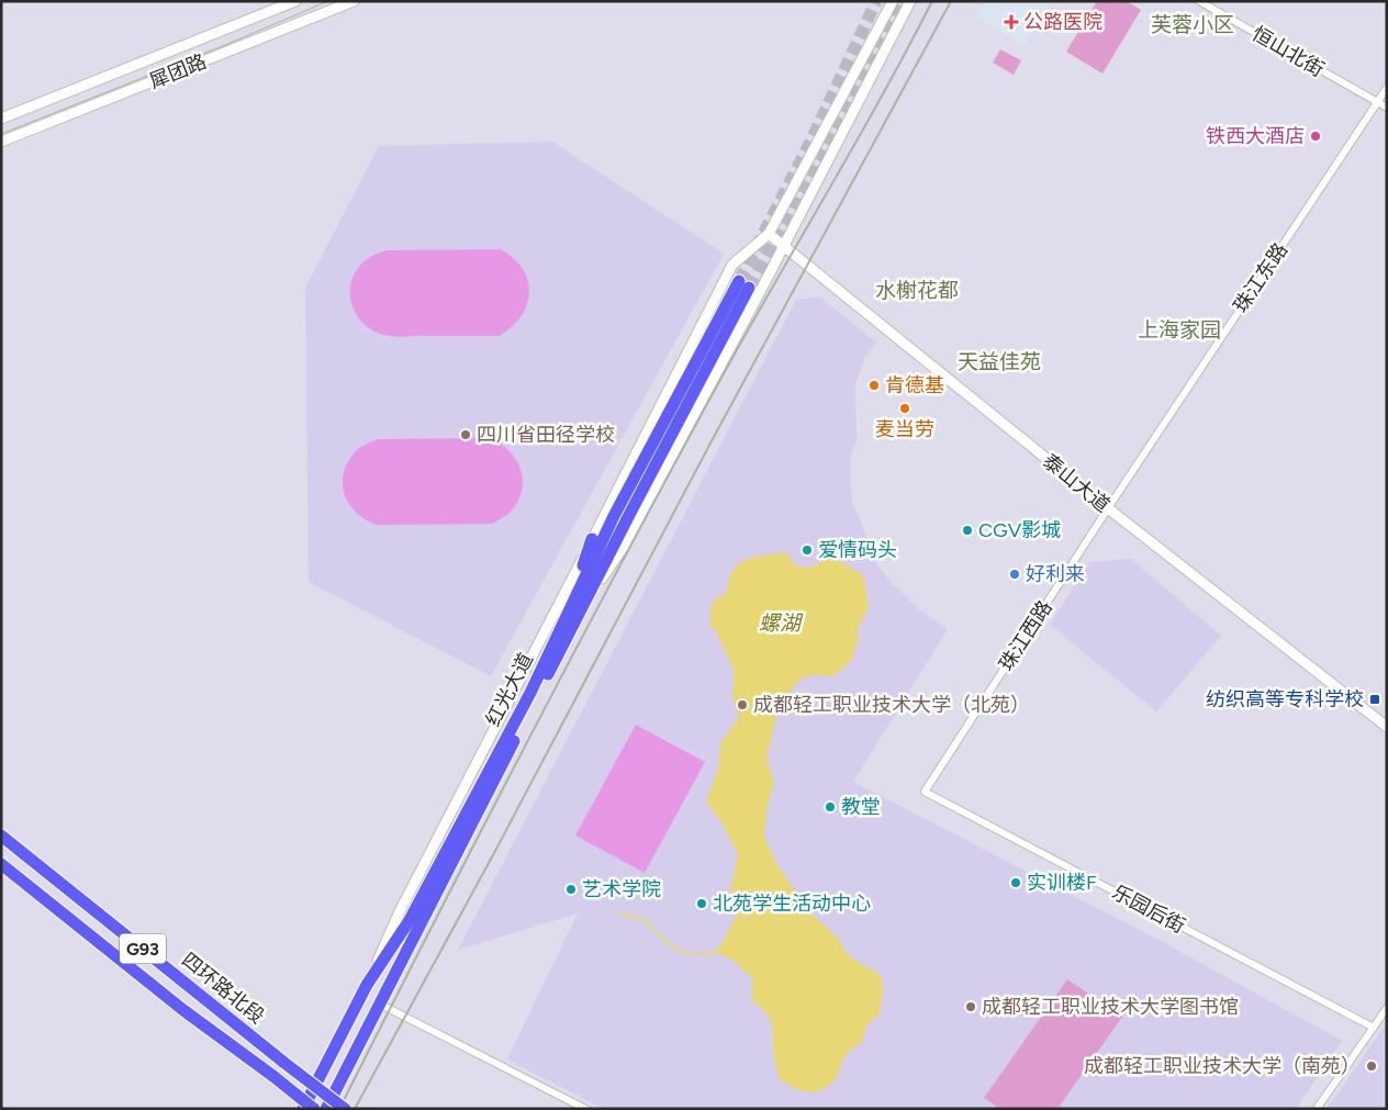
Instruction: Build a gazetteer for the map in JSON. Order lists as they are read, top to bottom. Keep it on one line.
{"streets":{"highway":["红光大道","G93","四环路北段"],"main road":["犀团路","泰山大道"],"street":["恒山北街","珠江东路","珠江西路","乐园后街"]},"crossings":[["恒山北街","珠江东路"],["珠江东路","泰山大道"],["珠江东路","珠江西路"],["泰山大道","珠江西路"],["珠江西路","乐园后街"]],"districts":["芙蓉小区","水榭花都","上海家园","天益佳苑"],"water":["螺湖"],"places":{"health":["公路医院"],"other":["铁西大酒店","肯德基","麦当劳","四川省田径学校","CGV影城","爱情码头","好利来","成都轻工职业技术大学（北苑）","教堂","实训楼F","艺术学院","北苑学生活动中心","成都轻工职业技术大学图书馆","成都轻工职业技术大学（南苑）"],"transit":["纺织高等专科学校"]}}
